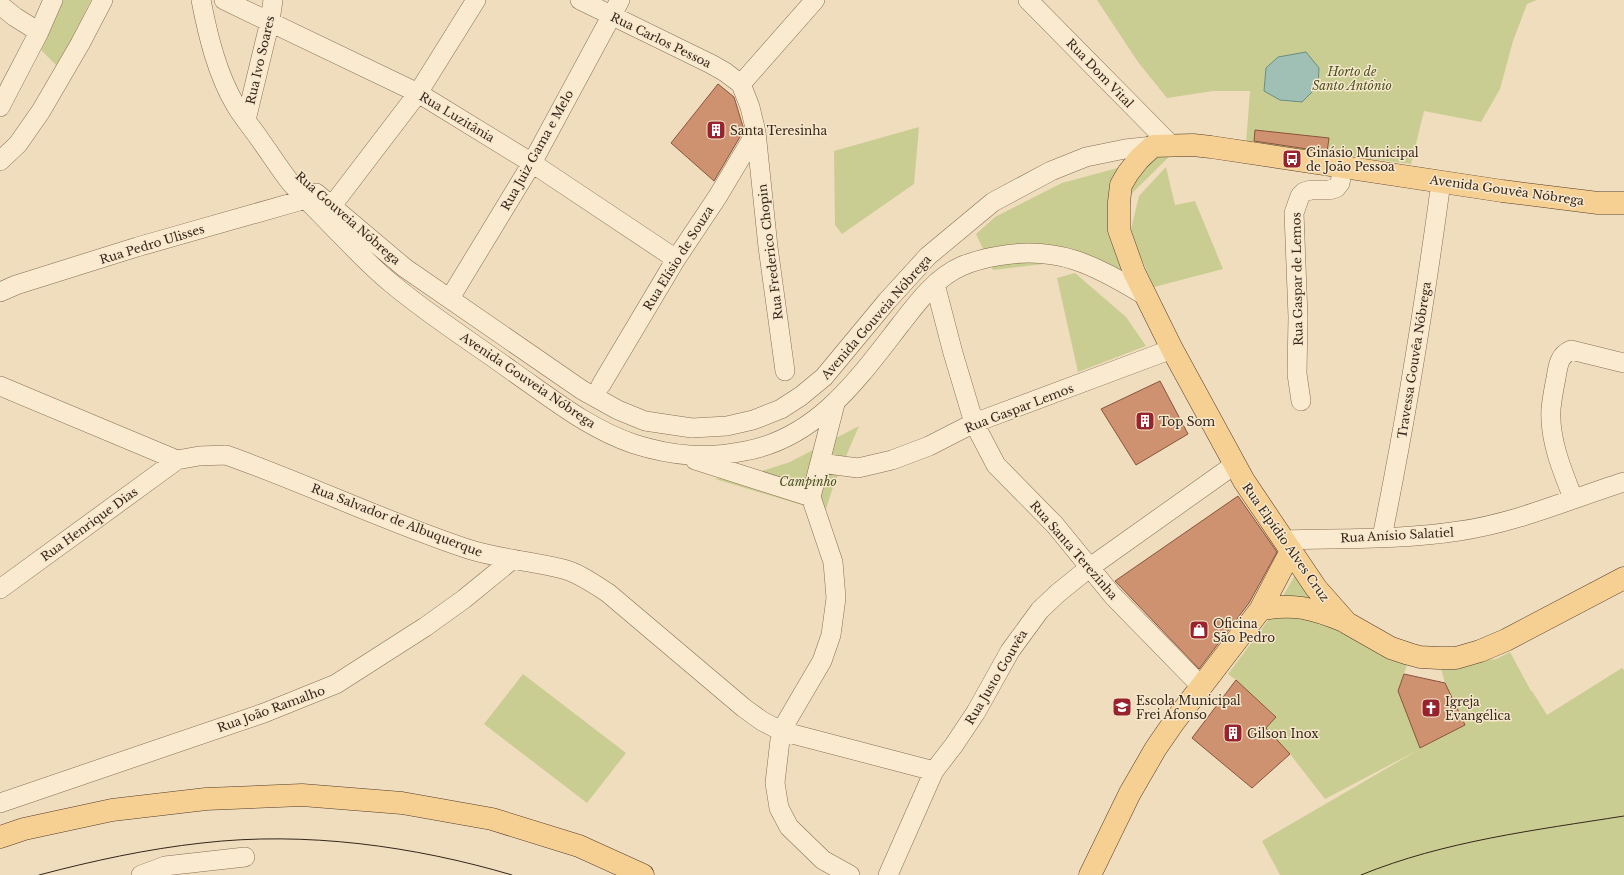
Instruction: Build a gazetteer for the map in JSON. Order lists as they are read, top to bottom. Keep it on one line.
{"streets":{"main road":["Avenida Gouvêa Nóbrega","Rua Elpídio Alves Cruz"],"street":["Rua Carlos Pessoa","Rua Ivo Soares","Rua Dom Vital","Rua Luzitânia","Rua Juiz Gama e Melo","Rua Gouveia Nóbrega","Rua Pedro Ulisses","Rua Frederico Chopin","Rua Elísio de Souza","Rua Gaspar de Lemos","Avenida Gouveia Nóbrega","Travessa Gouvêa Nóbrega","Rua Gaspar Lemos","Rua Salvador de Albuquerque","Rua Henrique Dias","Rua Anísio Salatiel","Rua Santa Terezinha","Rua Justo Gouvêa","Rua João Ramalho"]},"crossings":[["Rua Carlos Pessoa","Rua Juiz Gama e Melo"],["Rua Carlos Pessoa","Rua Frederico Chopin"],["Rua Ivo Soares","Rua Luzitânia"],["Rua Ivo Soares","Rua Gouveia Nóbrega"],["Rua Dom Vital","Avenida Gouvêa Nóbrega"],["Rua Dom Vital","Avenida Gouveia Nóbrega"],["Rua Luzitânia","Rua Juiz Gama e Melo"],["Rua Luzitânia","Rua Elísio de Souza"],["Rua Juiz Gama e Melo","Rua Gouveia Nóbrega"],["Rua Juiz Gama e Melo","Avenida Gouveia Nóbrega"],["Avenida Gouvêa Nóbrega","Rua Gaspar de Lemos"],["Avenida Gouvêa Nóbrega","Avenida Gouveia Nóbrega"],["Avenida Gouvêa Nóbrega","Travessa Gouvêa Nóbrega"],["Rua Gouveia Nóbrega","Rua Pedro Ulisses"],["Rua Gouveia Nóbrega","Avenida Gouveia Nóbrega"],["Rua Pedro Ulisses","Avenida Gouveia Nóbrega"],["Rua Frederico Chopin","Rua Elísio de Souza"],["Avenida Gouveia Nóbrega","Rua Elpídio Alves Cruz"],["Avenida Gouveia Nóbrega","Rua Santa Terezinha"],["Travessa Gouvêa Nóbrega","Rua Anísio Salatiel"],["Rua Gaspar Lemos","Rua Elpídio Alves Cruz"],["Rua Gaspar Lemos","Rua Santa Terezinha"],["Rua Salvador de Albuquerque","Rua Henrique Dias"],["Rua Salvador de Albuquerque","Rua Justo Gouvêa"],["Rua Salvador de Albuquerque","Rua João Ramalho"],["Rua Anísio Salatiel","Rua Elpídio Alves Cruz"],["Rua Elpídio Alves Cruz","Rua Justo Gouvêa"],["Rua Santa Terezinha","Rua Justo Gouvêa"]],"parks":["Horto de Santo Antônio","Campinho"],"places":{"building":["Santa Teresinha","Top Som","Gilson Inox"],"bus stop":["Ginásio Municipal de João Pessoa"],"shop":["Oficina São Pedro"],"school or university":["Escola Municipal Frei Afonso"],"church":["Igreja Evangélica"]}}
